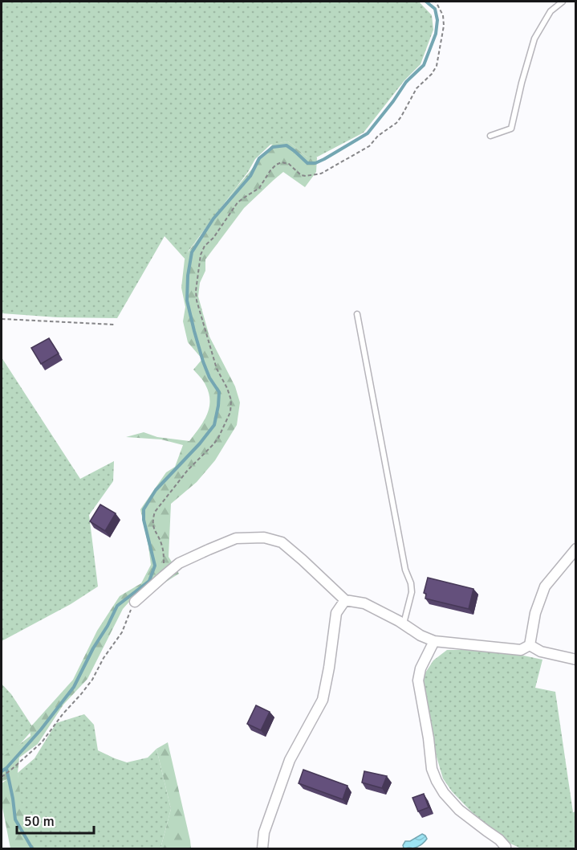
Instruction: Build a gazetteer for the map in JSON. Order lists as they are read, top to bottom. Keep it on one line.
{"scale_bar":"50 m"}
